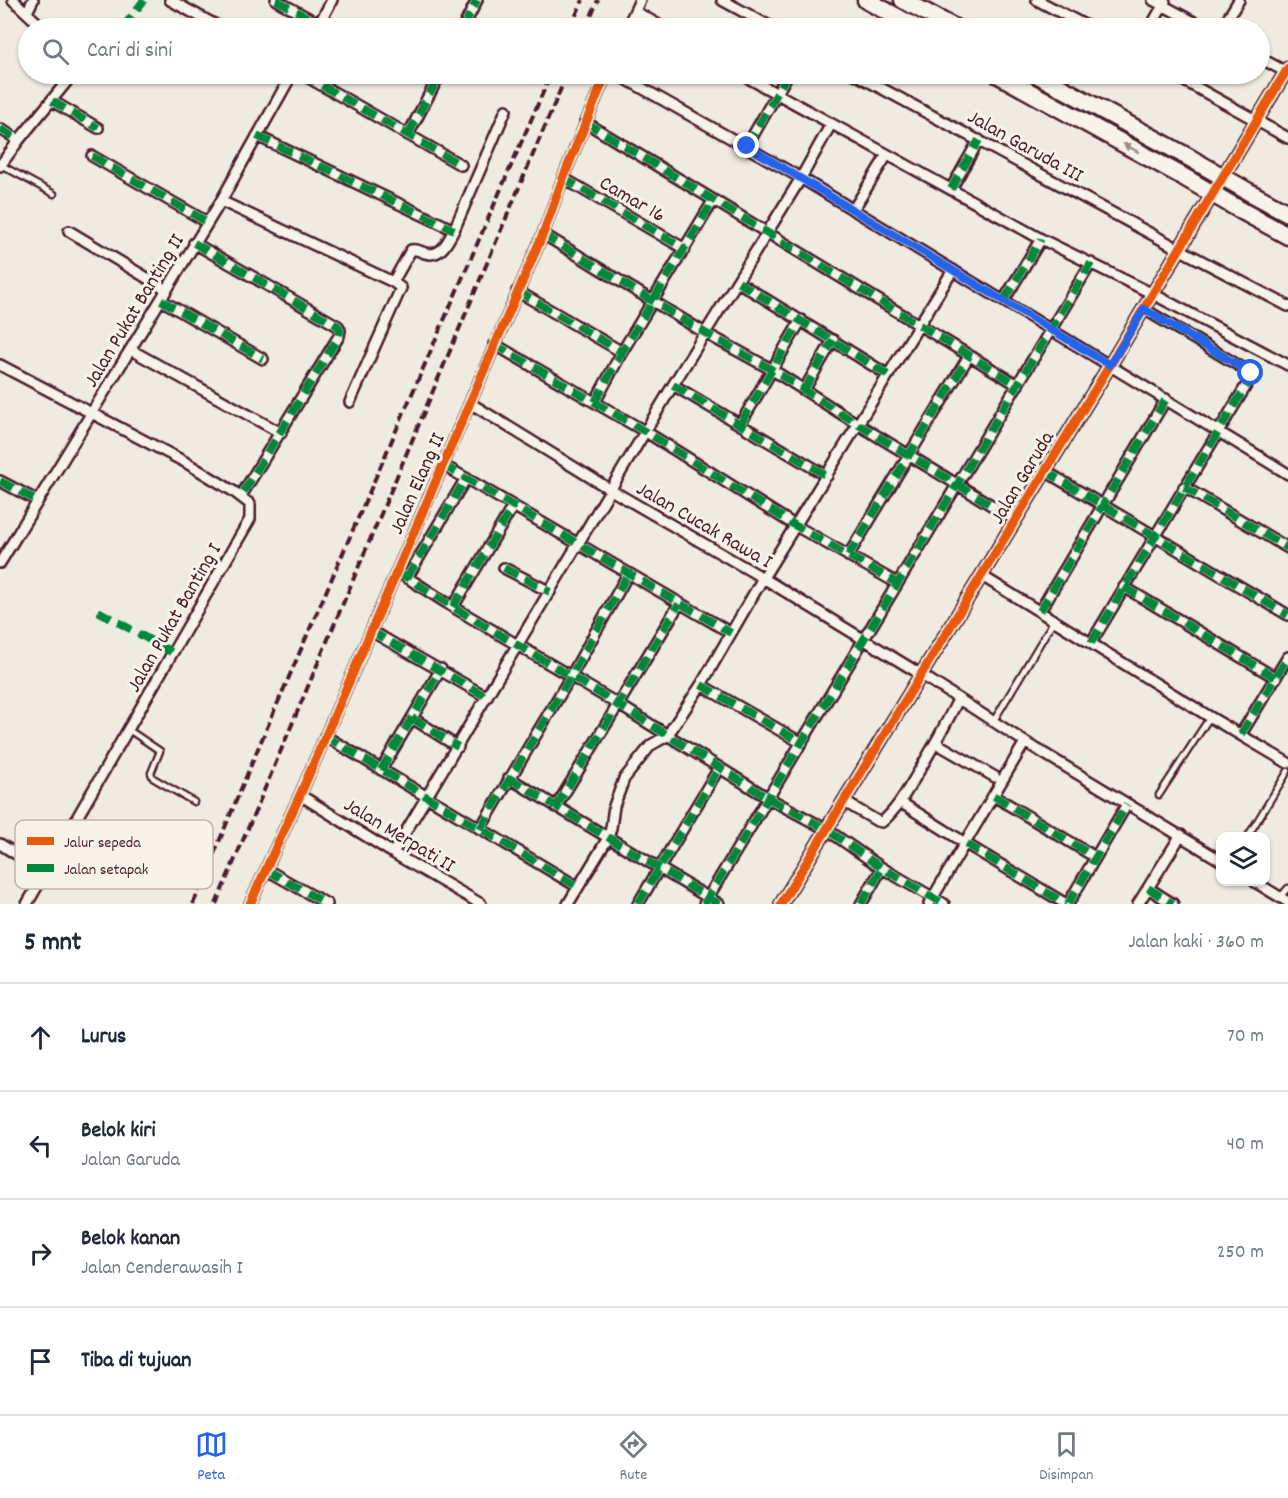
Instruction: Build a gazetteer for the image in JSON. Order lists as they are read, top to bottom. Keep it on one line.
{"streets":{"street":["Jalan Garuda III","Camar 16","Jalan Pukat Banting II","Jalan Garuda","Jalan Elang II","Jalan Cucak Rawa I","Jalan Pukat Banting I","Jalan Merpati II"]},"crossings":[["Jalan Garuda III","Jalan Garuda"],["Camar 16","Jalan Elang II"],["Jalan Garuda","Jalan Cucak Rawa I"],["Jalan Elang II","Jalan Cucak Rawa I"],["Jalan Elang II","Jalan Merpati II"]],"legend":["Jalur sepeda","Jalan setapak"],"page":{"search":"Cari di sini","heading":["5 mnt","Jalan kaki · 360 m"],"list":[["Lurus","70 m"],["Belok kiri","Jalan Garuda","40 m"],["Belok kanan","Jalan Cenderawasih I","250 m"],"Tiba di tujuan"],"nav":["Peta","Rute","Disimpan"]}}
